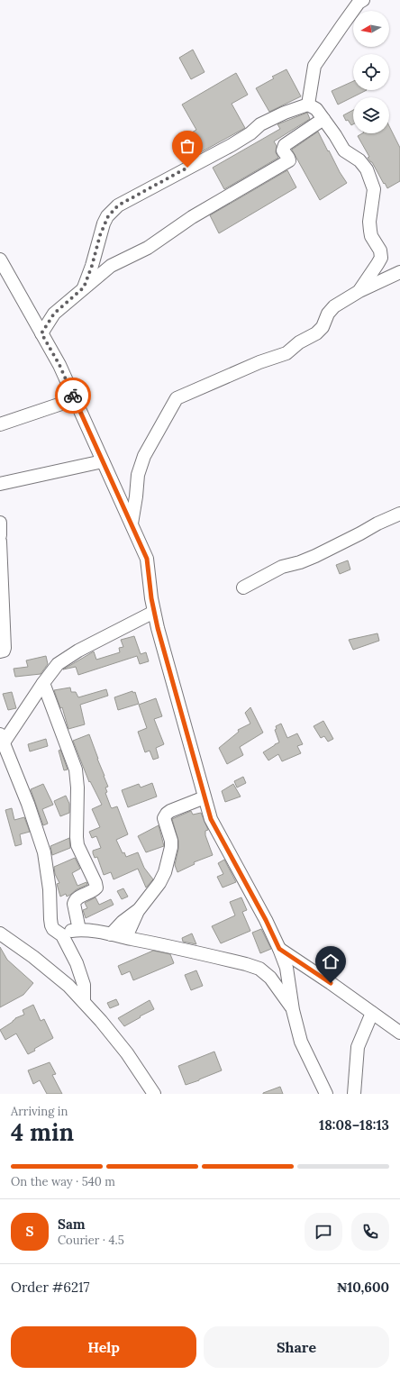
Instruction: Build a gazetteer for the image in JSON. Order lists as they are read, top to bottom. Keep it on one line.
{"north":"left","page":{"heading":["4 min","Arriving in","18:08–18:13"],"panel":["Sam","Courier · 4.5","Order #6217","₦10,600"],"bar":"On the way · 540 m","round":"S","buttons":["Help","Share"]}}
